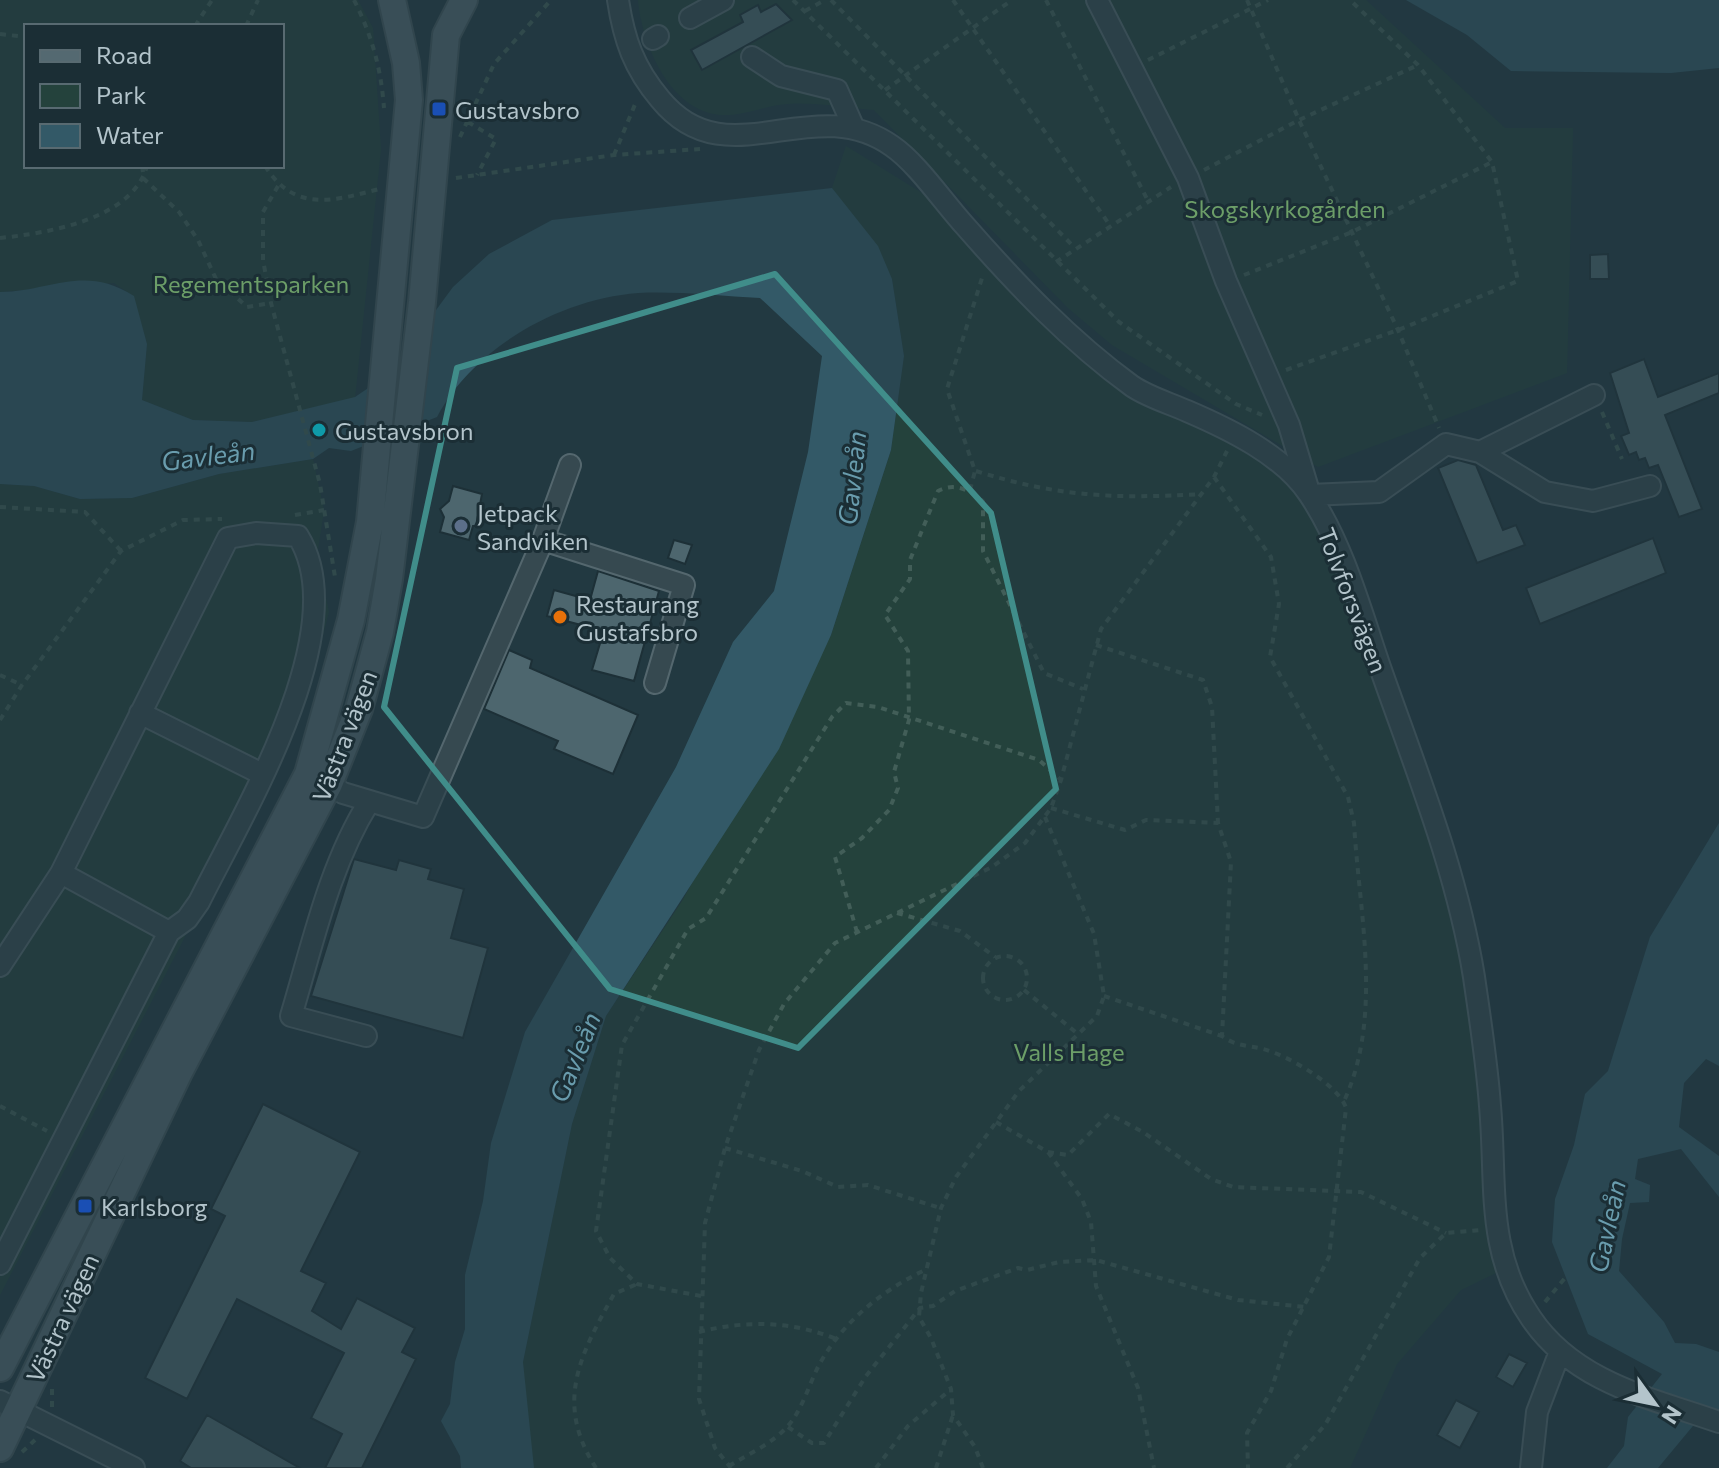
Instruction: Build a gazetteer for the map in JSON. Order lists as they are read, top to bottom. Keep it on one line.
{"streets":{"main road":["Västra vägen"],"street":["Tolvforsvägen"]},"water":["Gavleån"],"parks":["Skogskyrkogården","Regementsparken","Valls Hage"],"places":{"transit":["Gustavsbro","Karlsborg"],"other":["Gustavsbron","Jetpack Sandviken","Restaurang Gustafsbro"]},"legend":["Road","Park","Water"],"north":"bottom right"}
